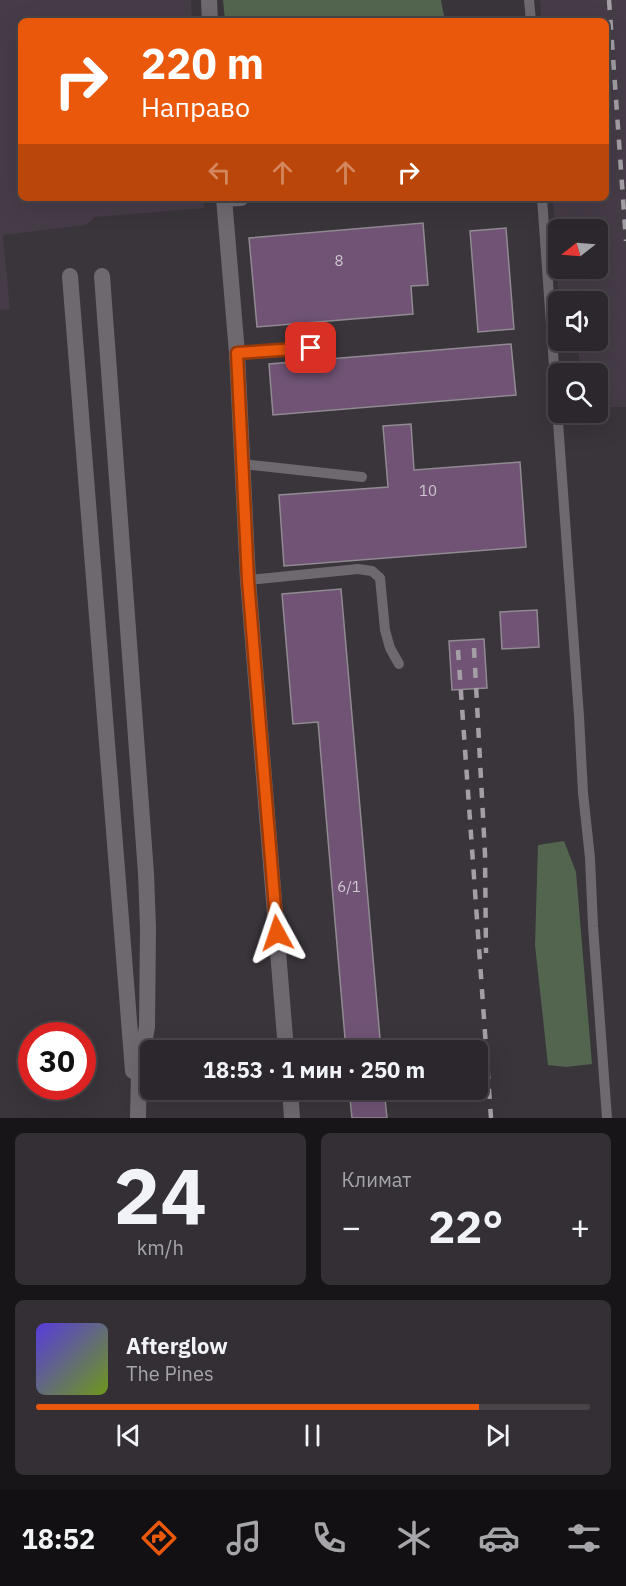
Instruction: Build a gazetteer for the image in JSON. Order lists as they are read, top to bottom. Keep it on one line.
{"house_numbers":["8","10","6/1"],"north":"left","page":{"turn":["220 m","Направо"],"limit":"30","trip":"18:53 · 1 мин · 250 m","tile":[["24","km/h"],"Климат"],"heat":["−","22°","+"],"song":["Afterglow","The Pines"],"tabs":"18:52"}}
